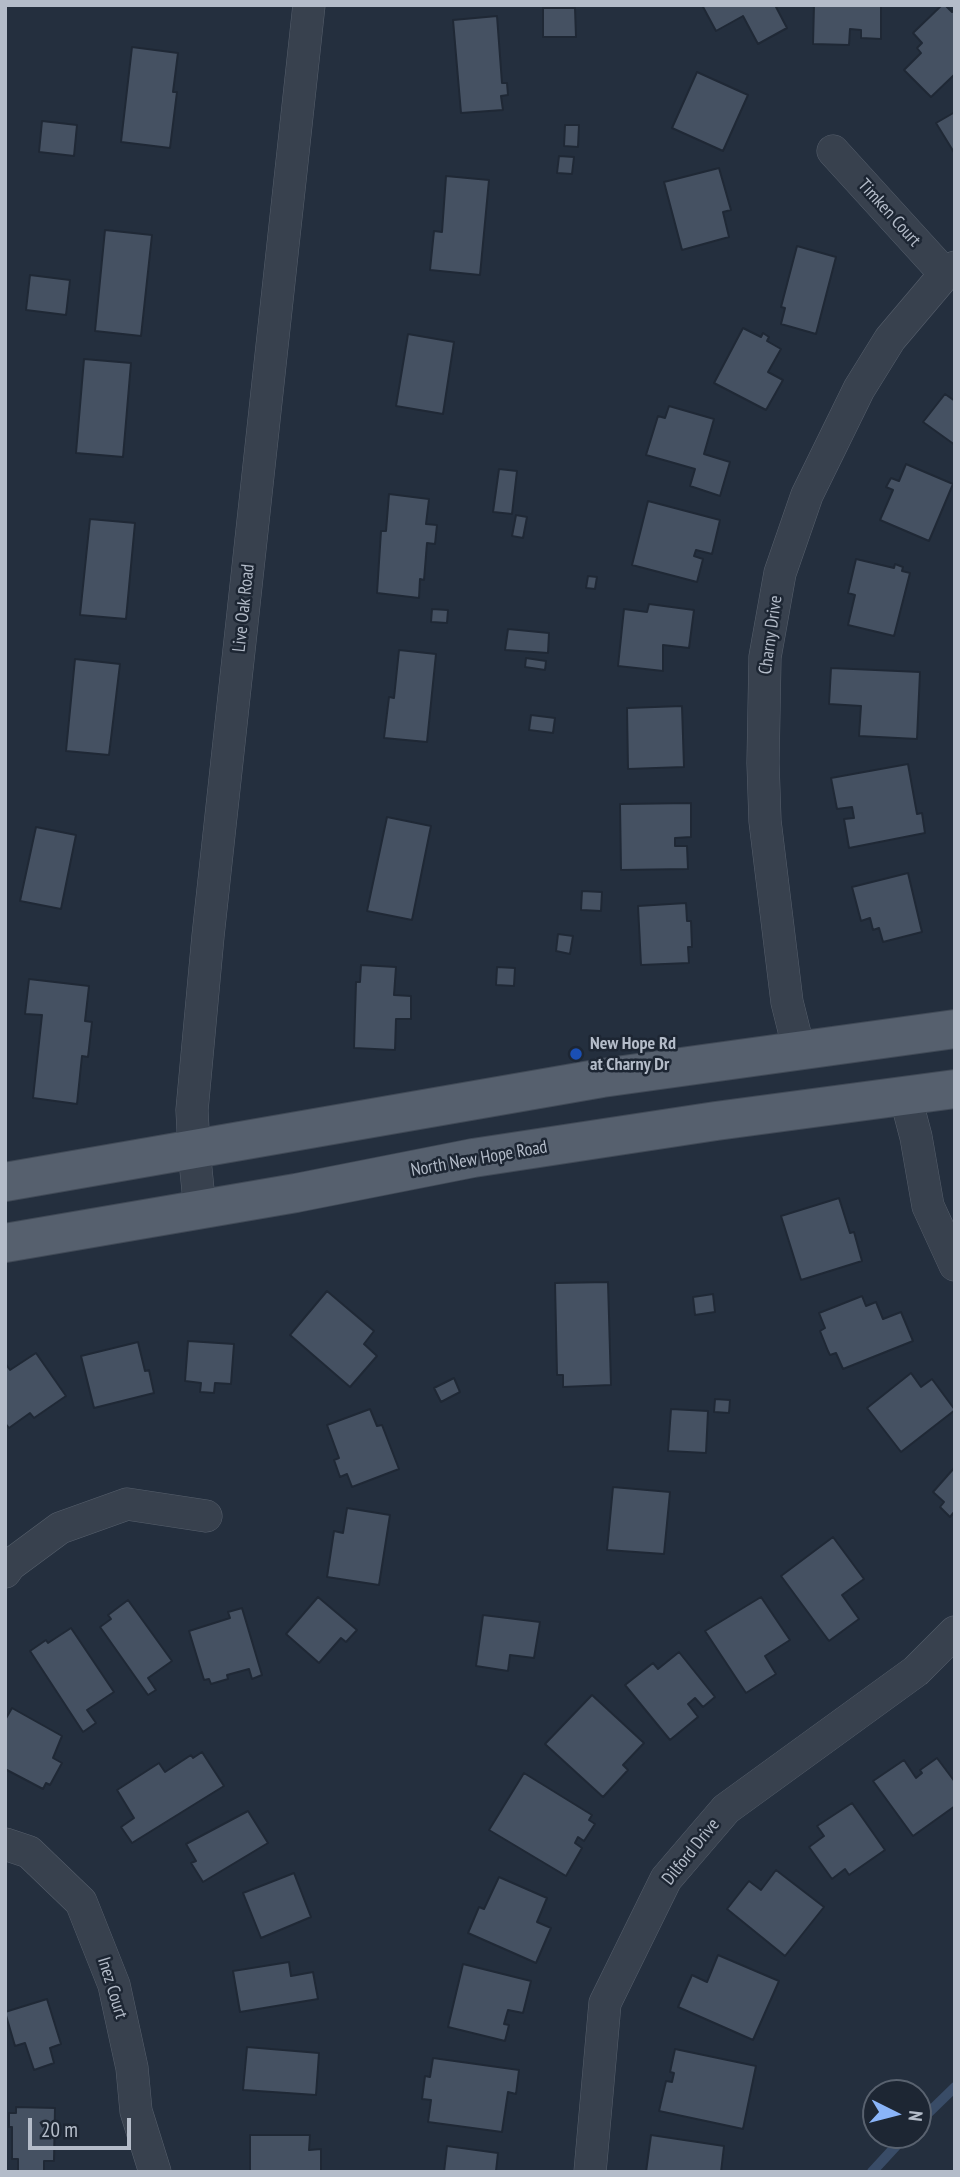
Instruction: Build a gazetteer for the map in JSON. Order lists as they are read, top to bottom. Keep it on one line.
{"streets":{"main road":["North New Hope Road"],"street":["Timken Court","Live Oak Road","Charny Drive","Dilford Drive","Inez Court"]},"crossings":[["Timken Court","Charny Drive"],["Live Oak Road","North New Hope Road"]],"places":["New Hope Rd at Charny Dr"],"scale_bar":"20 m","north":"right"}
